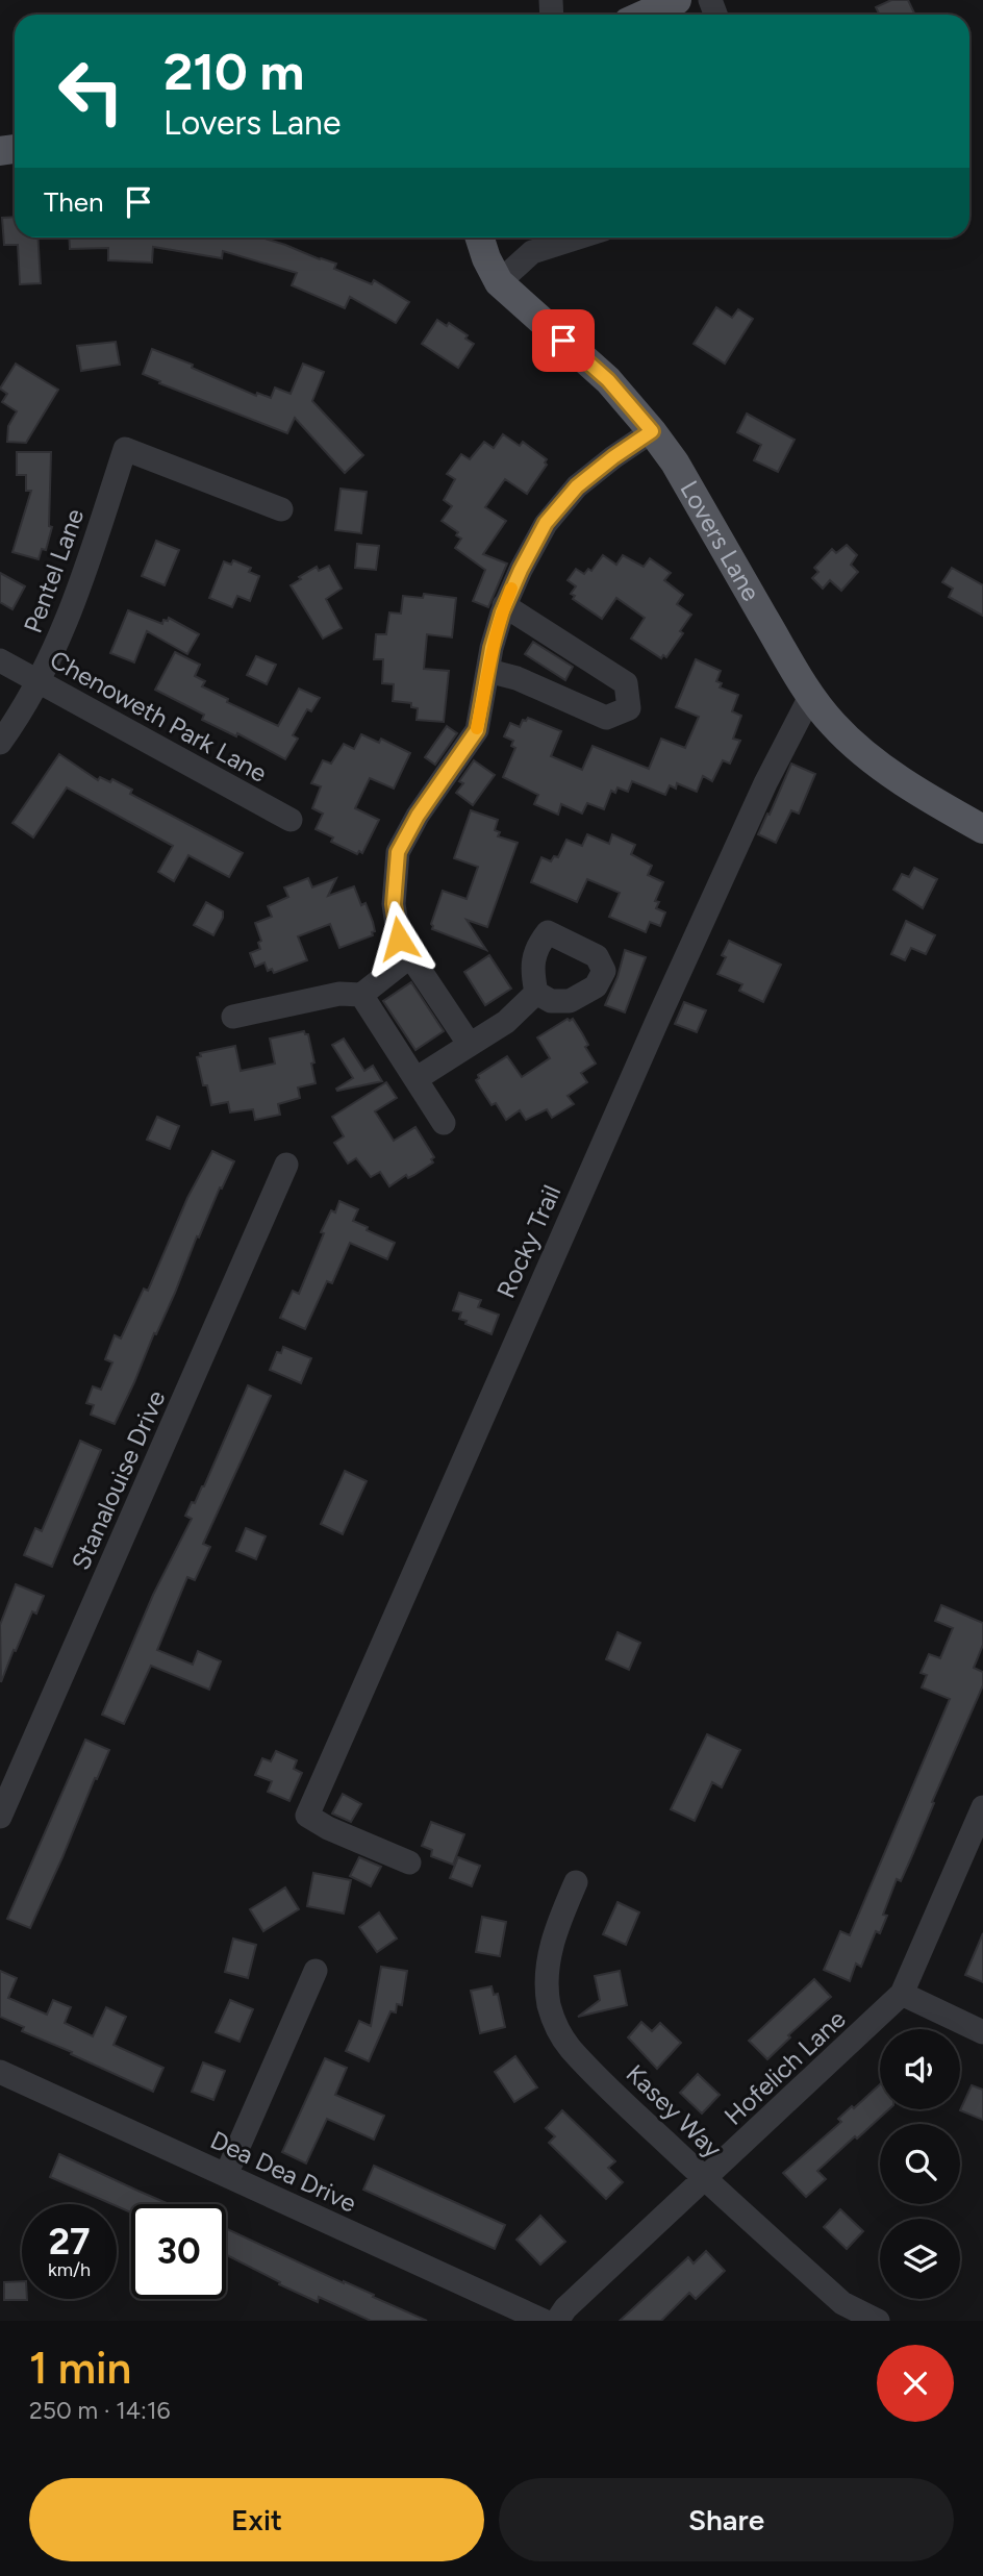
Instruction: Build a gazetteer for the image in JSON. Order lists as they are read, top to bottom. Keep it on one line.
{"streets":{"main road":["Lovers Lane"],"street":["Pentel Lane","Chenoweth Park Lane","Rocky Trail","Stanalouise Drive","Hofelich Lane","Kasey Way","Dea Dea Drive"]},"crossings":[["Lovers Lane","Rocky Trail"],["Pentel Lane","Chenoweth Park Lane"],["Hofelich Lane","Kasey Way"]],"page":{"turn":["210 m","Lovers Lane"],"then":"Then","speed":"27 km/h","limit":"30","heading":["1 min","250 m · 14:16"],"buttons":["Exit","Share"]}}
